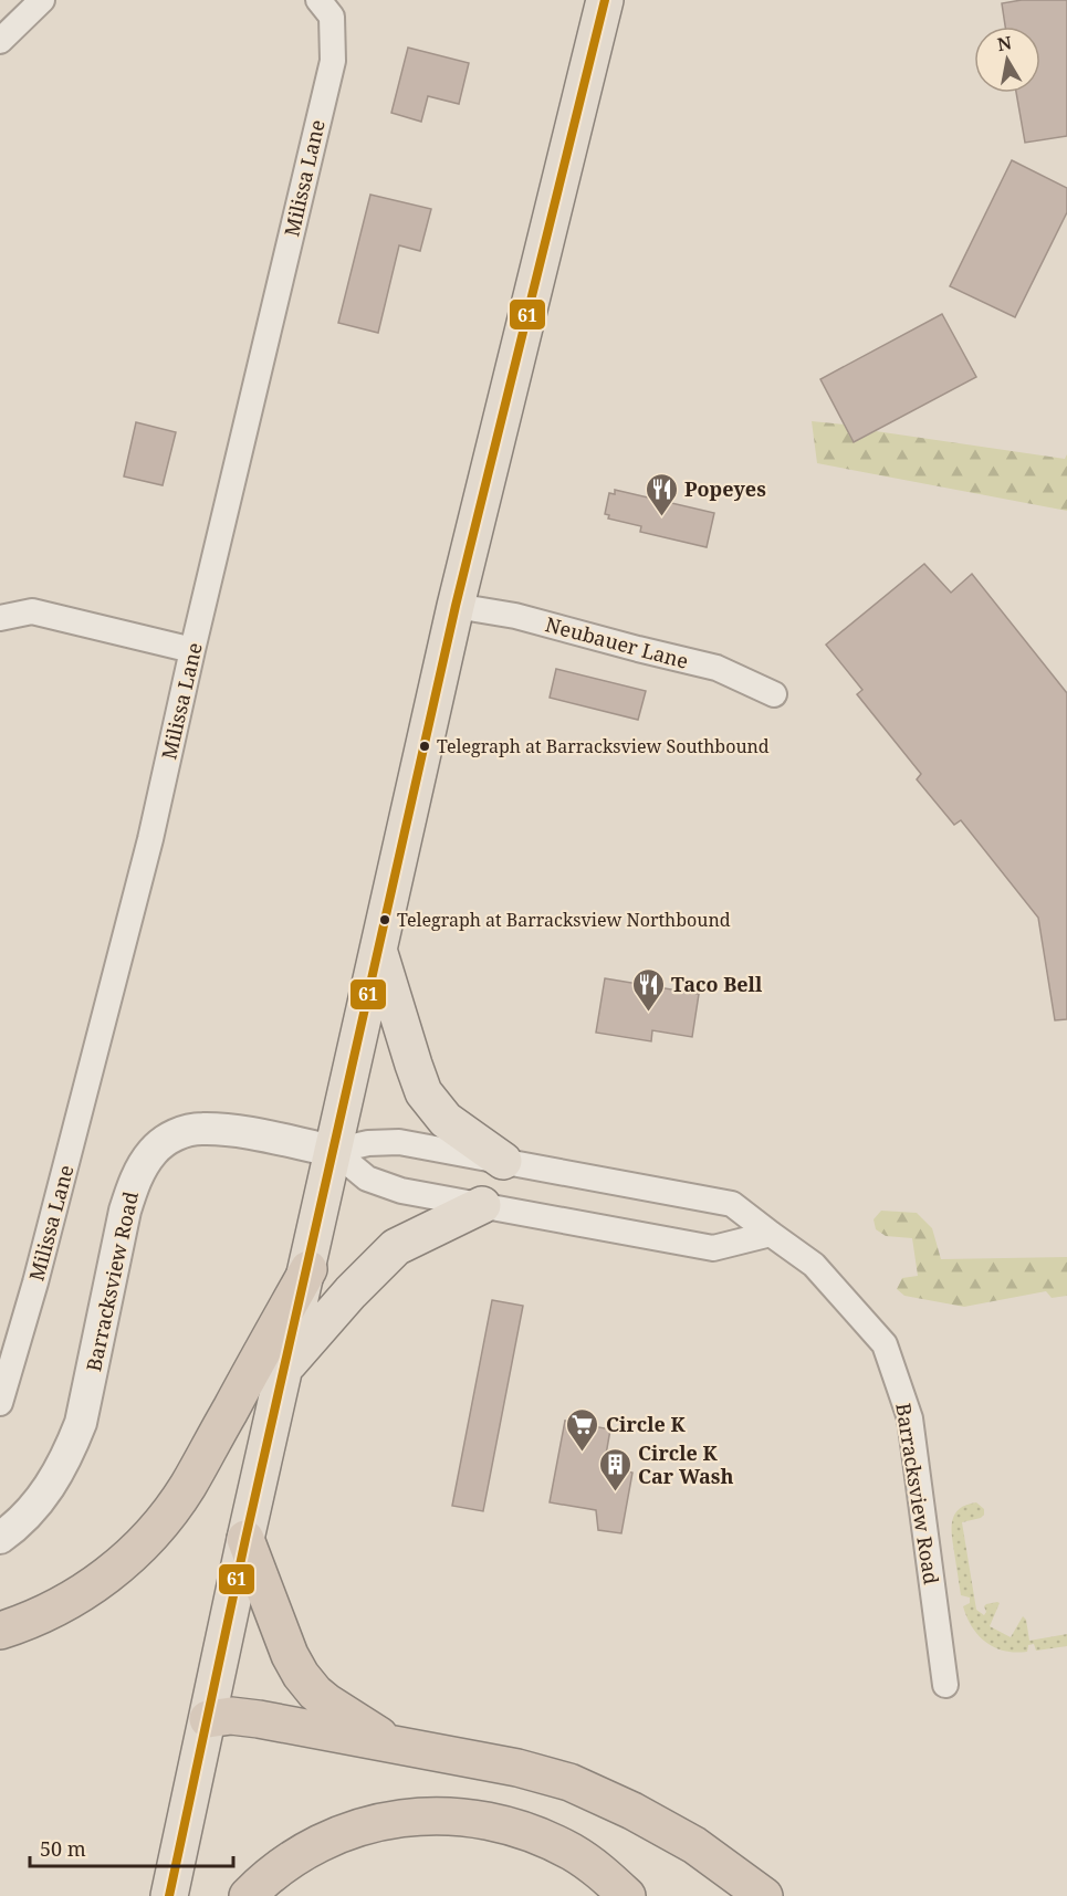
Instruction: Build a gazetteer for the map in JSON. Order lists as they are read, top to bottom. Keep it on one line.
{"streets":{"street":["Milissa Lane","Neubauer Lane","Barracksview Road"]},"places":{"restaurant":["Popeyes","Taco Bell"],"other":["Telegraph at Barracksview Southbound","Telegraph at Barracksview Northbound"],"supermarket":["Circle K"],"building":["Circle K Car Wash"]},"lines":["transit line 61"],"scale_bar":"50 m","north":"top"}
